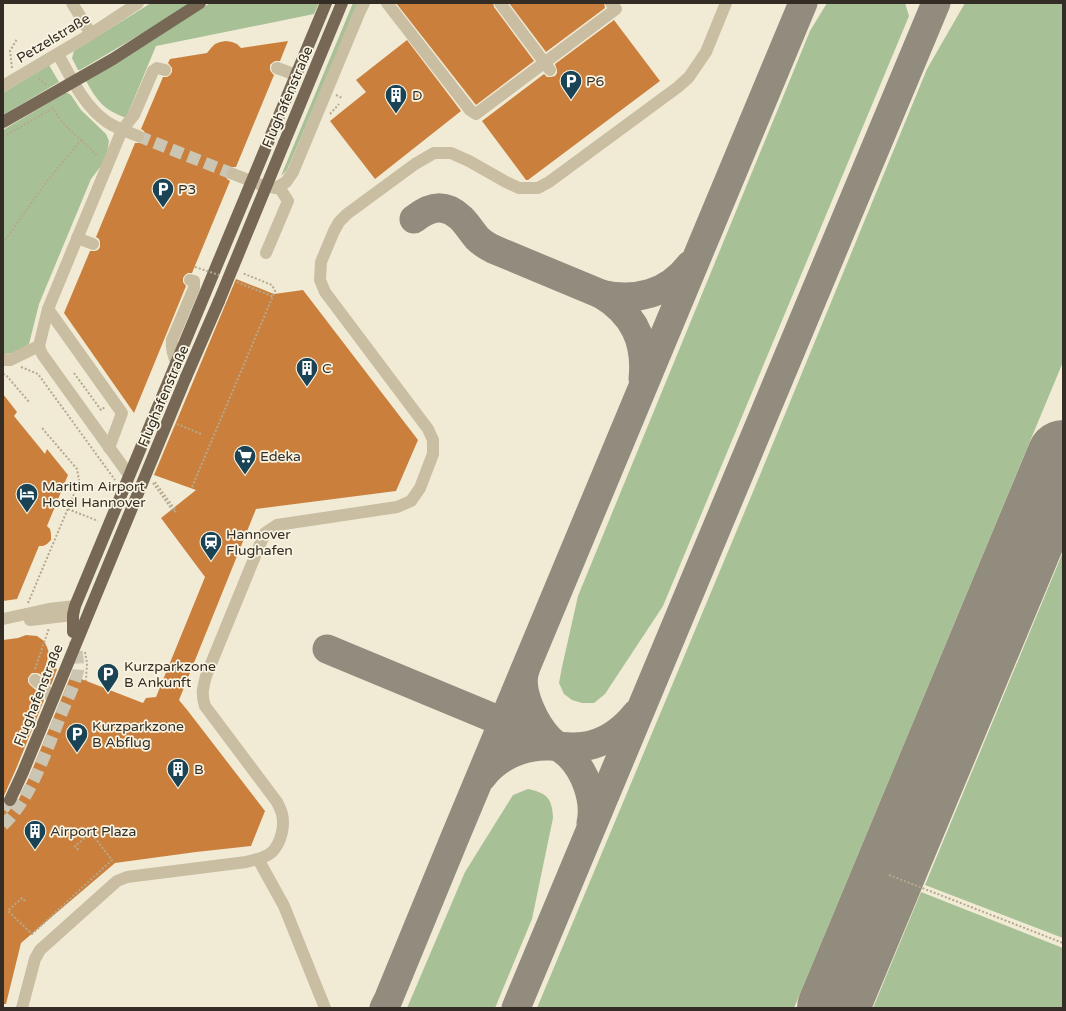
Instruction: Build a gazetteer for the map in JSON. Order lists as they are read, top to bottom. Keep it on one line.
{"streets":{"main road":["Flughafenstraße"],"street":["Petzelstraße"]},"places":{"parking":["P6","P3","Kurzparkzone B Ankunft","Kurzparkzone B Abflug"],"building":["D","C","B","Airport Plaza"],"supermarket":["Edeka"],"hotel":["Maritim Airport Hotel Hannover"],"station":["Hannover Flughafen"]}}
